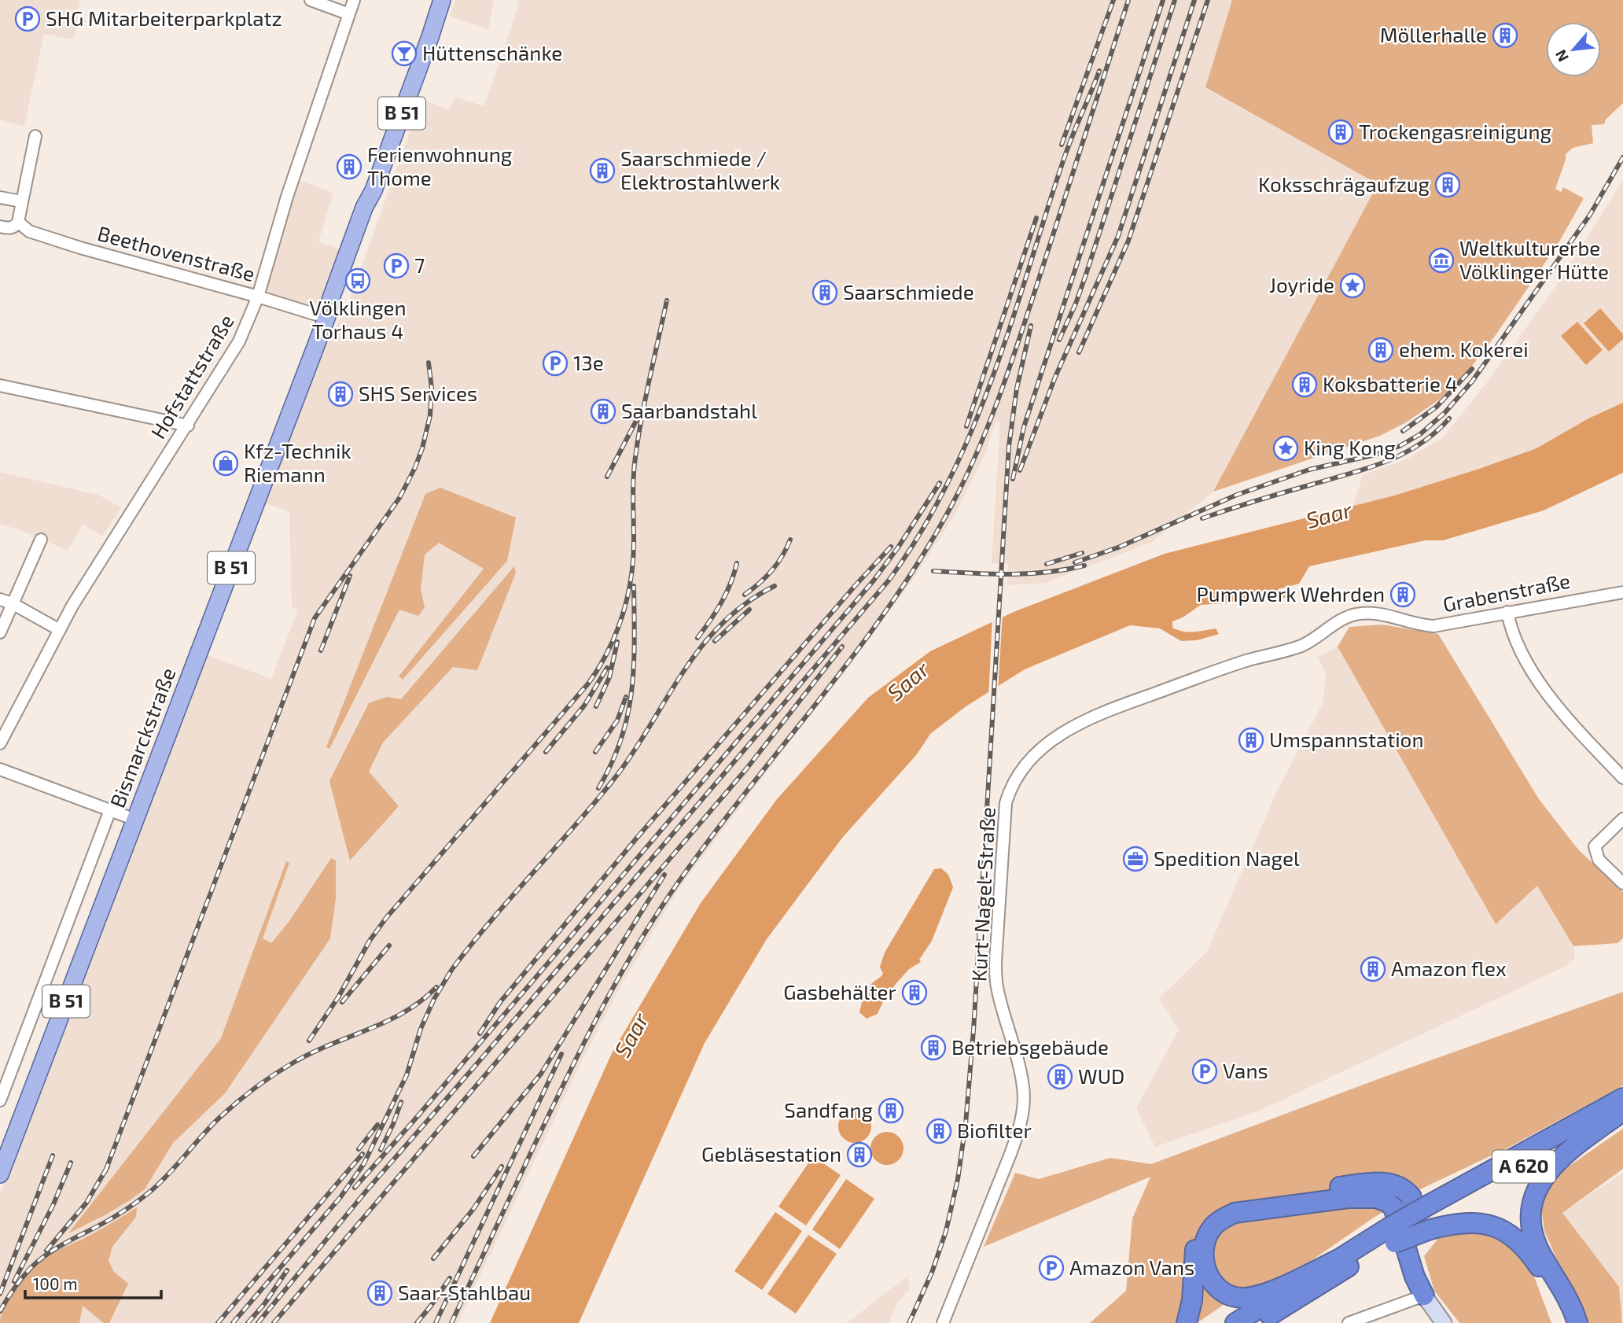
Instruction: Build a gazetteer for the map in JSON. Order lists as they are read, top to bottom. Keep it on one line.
{"streets":{"highway":["A 620"],"main road":["B 51","Bismarckstraße"],"street":["Beethovenstraße","Hofstattstraße","Grabenstraße","Kurt-Nagel-Straße"]},"crossings":[["Beethovenstraße","Hofstattstraße"],["Beethovenstraße","Bismarckstraße"],["Grabenstraße","Kurt-Nagel-Straße"]],"water":["Saar"],"places":{"parking":["SHG Mitarbeiterparkplatz","7","13e","Vans","Amazon Vans"],"building":["Möllerhalle","Trockengasreinigung","Ferienwohnung Thome","Saarschmiede / Elektrostahlwerk","Koksschrägaufzug","Saarschmiede","ehem. Kokerei","Koksbatterie 4","SHS Services","Saarbandstahl","Pumpwerk Wehrden","Umspannstation","Amazon flex","Gasbehälter","Betriebsgebäude","WUD","Sandfang","Biofilter","Gebläsestation","Saar-Stahlbau"],"bar":["Hüttenschänke"],"museum":["Weltkulturerbe Völklinger Hütte"],"bus stop":["Völklingen Torhaus 4"],"place":["Joyride","King Kong"],"shop":["Kfz-Technik Riemann"],"office":["Spedition Nagel"]},"scale_bar":"100 m","north":"bottom left"}
